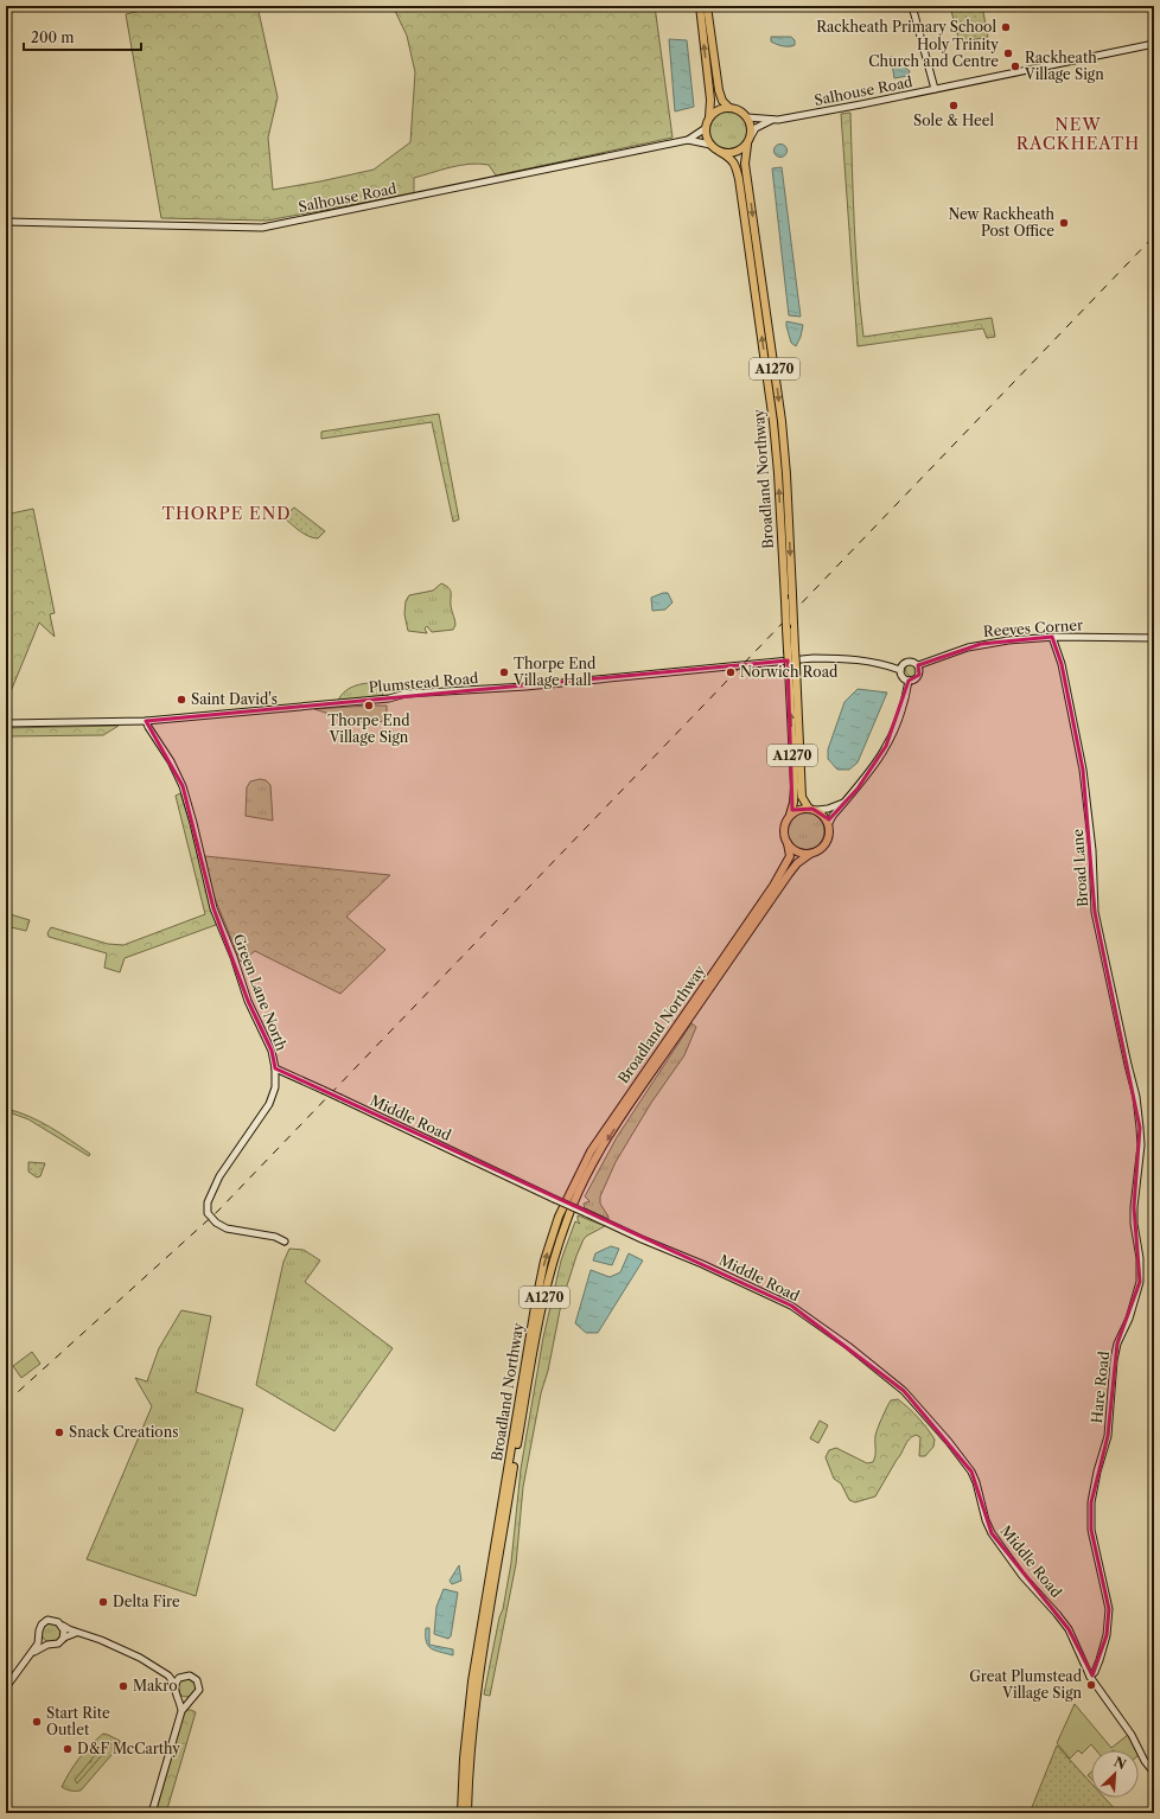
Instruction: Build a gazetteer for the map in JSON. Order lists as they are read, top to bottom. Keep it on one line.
{"streets":{"highway":["A1270","Broadland Northway"],"street":["Salhouse Road","Reeves Corner","Plumstead Road","Broad Lane","Green Lane North","Middle Road","Hare Road"]},"crossings":[["Salhouse Road","A1270"],["Salhouse Road","Broadland Northway"],["A1270","Broadland Northway"],["Reeves Corner","Plumstead Road"],["Reeves Corner","Broad Lane"],["Plumstead Road","Green Lane North"],["Broad Lane","Hare Road"],["Green Lane North","Middle Road"],["Middle Road","Hare Road"]],"districts":["NEW RACKHEATH","THORPE END"],"places":["Rackheath Primary School","Holy Trinity Church and Centre","Rackheath Village Sign","Sole & Heel","New Rackheath Post Office","Thorpe End Village Hall","Norwich Road","Saint David's","Thorpe End Village Sign","Snack Creations","Delta Fire","Great Plumstead Village Sign","Makro","Start Rite Outlet","D&F McCarthy"],"scale_bar":"200 m","north":"top right"}
